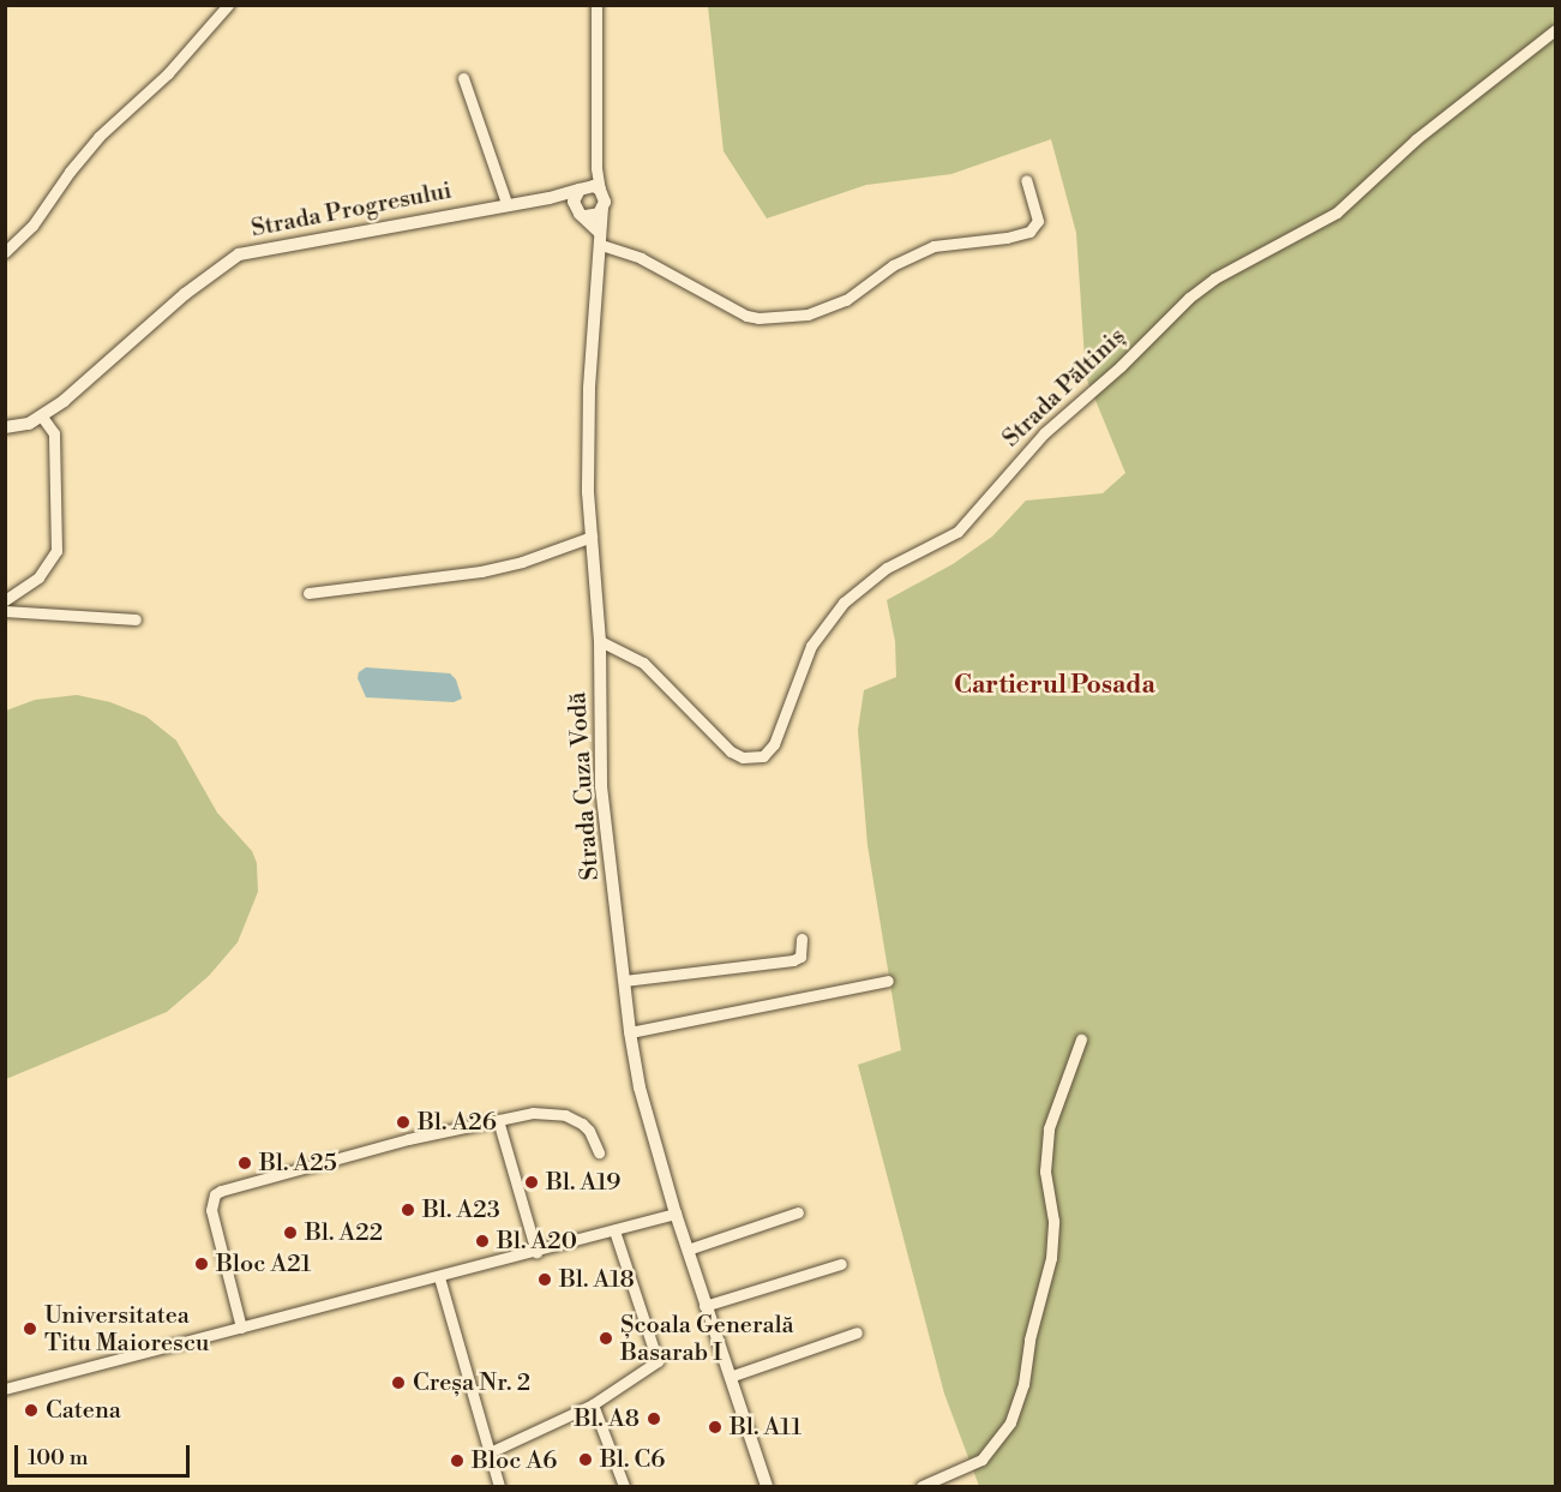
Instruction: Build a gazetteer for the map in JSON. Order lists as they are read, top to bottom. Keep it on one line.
{"streets":{"street":["Strada Progresului","Strada Păltiniș","Strada Cuza Vodă"]},"crossings":[["Strada Progresului","Strada Cuza Vodă"],["Strada Păltiniș","Strada Cuza Vodă"]],"districts":["Cartierul Posada"],"places":["Bl. A26","Bl. A25","Bl. A19","Bl. A23","Bl. A22","Bl. A20","Bloc A21","Bl. A18","Universitatea Titu Maiorescu","Școala Generală Basarab I","Creșa Nr. 2","Catena","Bl. A8","Bl. A11","Bl. C6","Bloc A6"],"scale_bar":"100 m"}
